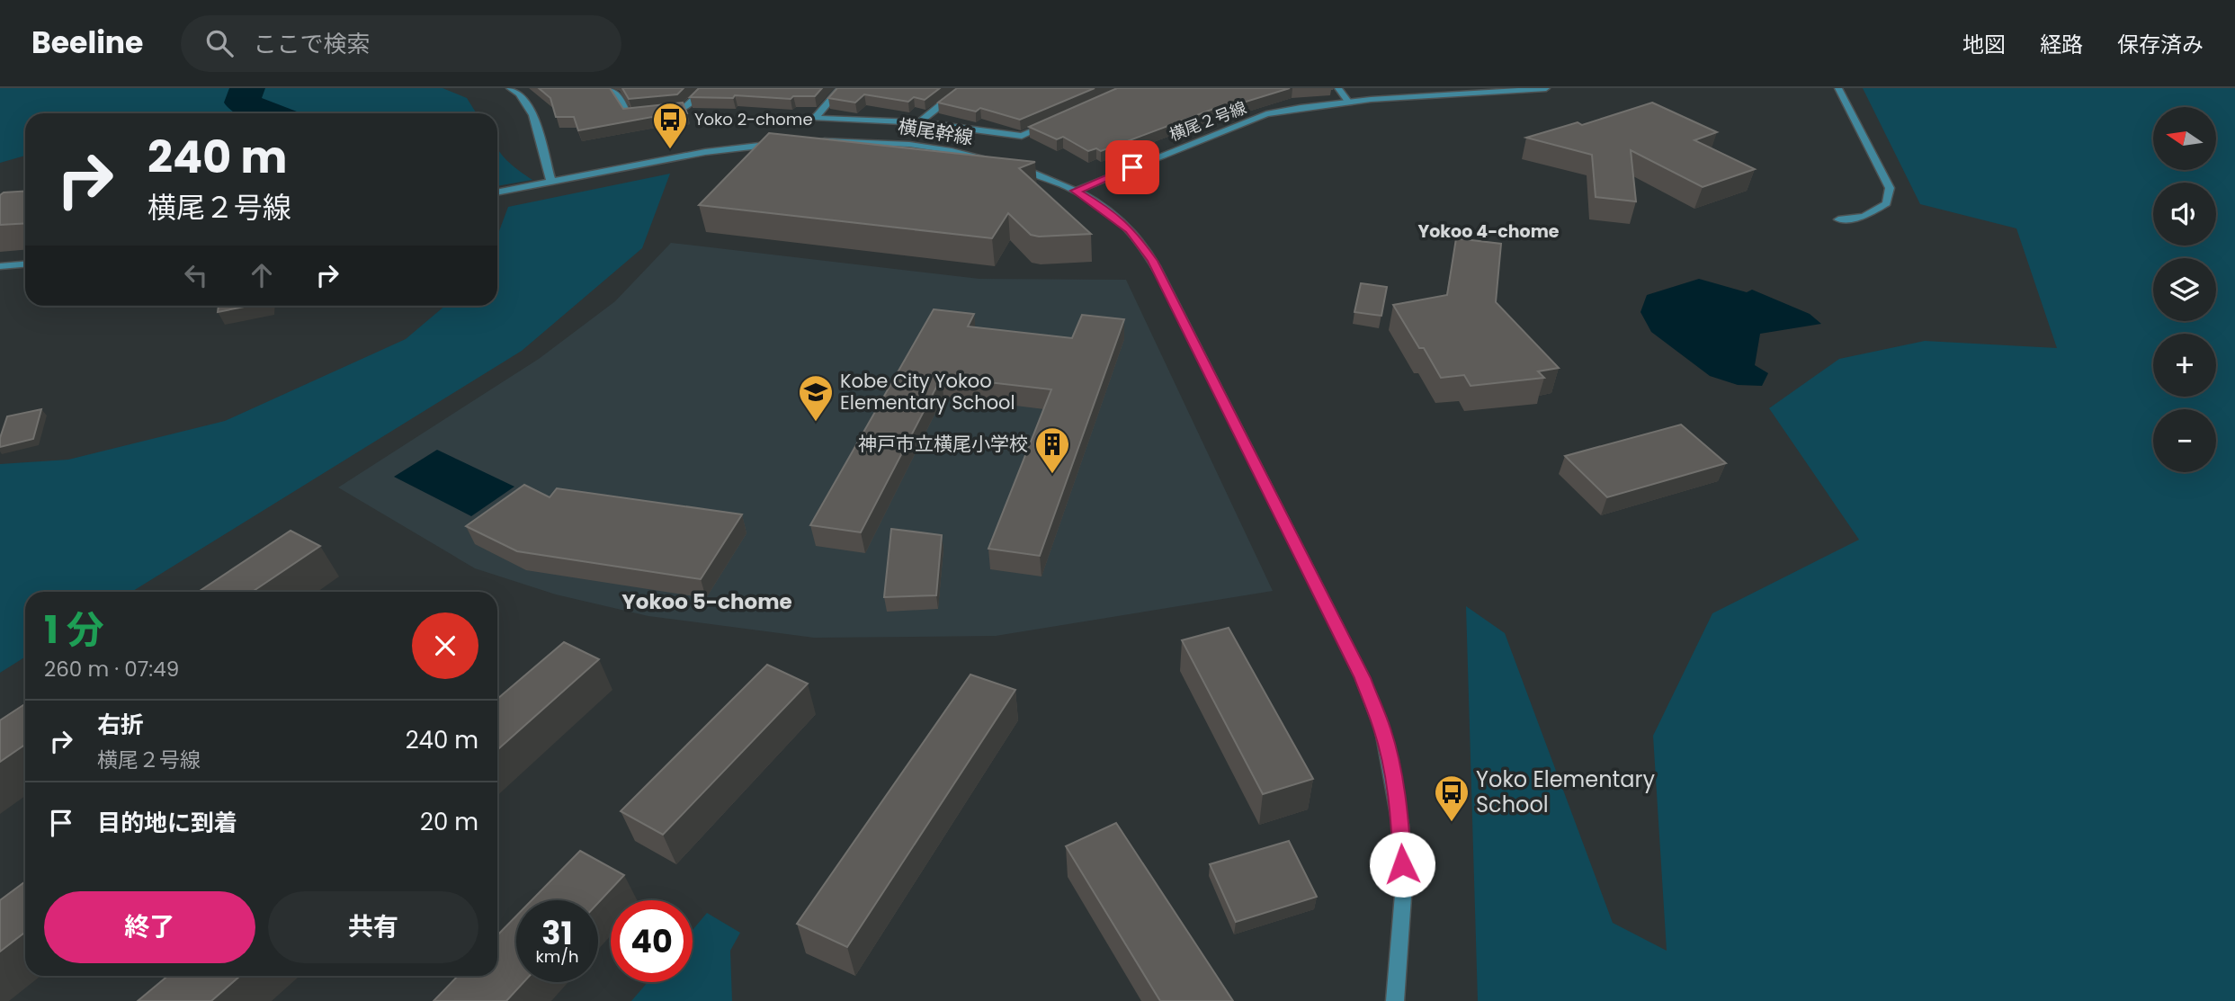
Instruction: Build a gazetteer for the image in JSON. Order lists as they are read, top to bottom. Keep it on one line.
{"streets":{"street":["横尾２号線","横尾幹線"]},"crossings":[["横尾２号線","横尾幹線"]],"districts":["Yokoo 4-chome","Yokoo 5-chome"],"places":{"bus stop":["Yoko 2-chome","Yoko Elementary School"],"school or university":["Kobe City Yokoo Elementary School"],"building":["神戸市立横尾小学校"]},"north":"left","page":{"header":"Beeline","search":"ここで検索","nav":["地図","経路","保存済み"],"map_buttons":["+","−"],"turn":["240 m","横尾２号線"],"heading":["1 分","260 m · 07:49"],"list":[{"name":"右折","note":"横尾２号線","value":"240 m"},{"name":"目的地に到着","value":"20 m"}],"buttons":["終了","共有"],"speed":"31 km/h","limit":"40"}}
